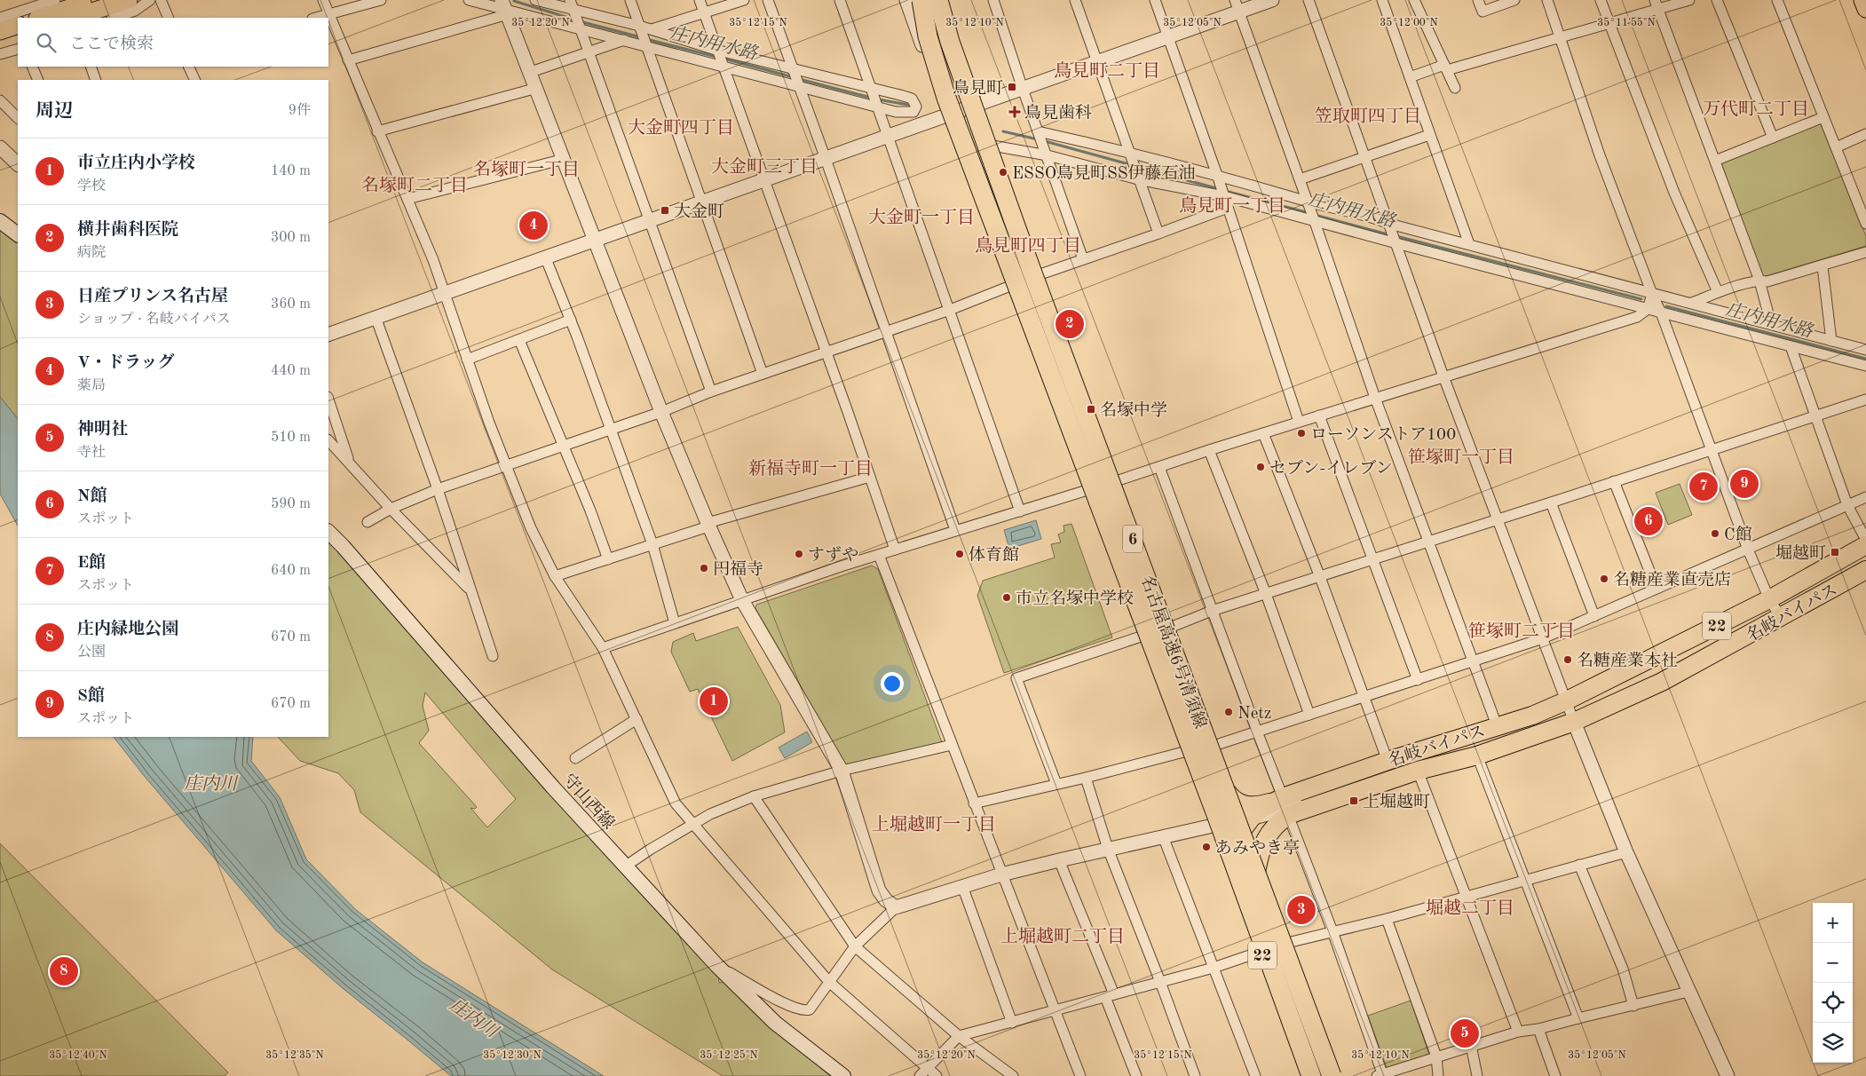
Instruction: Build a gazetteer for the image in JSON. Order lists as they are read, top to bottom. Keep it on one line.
{"streets":{"highway":["6","名岐バイパス","22","名古屋高速6号清須線"],"main road":["守山西線"]},"crossings":[["名岐バイパス","22"],["22","名古屋高速6号清須線"]],"districts":["鳥見町二丁目","万代町二丁目","笠取町四丁目","大金町四丁目","大金町三丁目","名塚町一丁目","名塚町二丁目","鳥見町一丁目","大金町一丁目","鳥見町四丁目","笹塚町一丁目","新福寺町一丁目","笹塚町二丁目","上堀越町一丁目","堀越二丁目","上堀越町二丁目"],"water":["庄内用水路","庄内川"],"places":{"transit":["鳥見町","大金町","名塚中学","堀越町","上堀越町"],"health":["鳥見歯科"],"other":["ESSO鳥見町SS伊藤石油","ローソンストア100","セブン-イレブン","C館","すずや","体育館","円福寺","名糖産業直売店","市立名塚中学校","名糖産業本社","Netz","あみやき亭"]},"page":{"search":"ここで検索","heading":["周辺","9件"],"list":[{"mark":"1","name":"市立庄内小学校","note":"学校","value":"140 m"},{"mark":"2","name":"横井歯科医院","note":"病院","value":"300 m"},{"mark":"3","name":"日産プリンス名古屋","note":"ショップ · 名岐バイパス","value":"360 m"},{"mark":"4","name":"V・ドラッグ","note":"薬局","value":"440 m"},{"mark":"5","name":"神明社","note":"寺社","value":"510 m"},{"mark":"6","name":"N館","note":"スポット","value":"590 m"},{"mark":"7","name":"E館","note":"スポット","value":"640 m"},{"mark":"8","name":"庄内緑地公園","note":"公園","value":"670 m"},{"mark":"9","name":"S館","note":"スポット","value":"670 m"}],"pins":["4","2","9","7","6","1","3","8","5"],"map_buttons":["+","−"]},"coordinates":["35°12'15\"N","35°12'05\"N","35°12'00\"N","35°12'20\"N","35°12'10\"N","35°11'55\"N","35°12'40\"N","35°12'35\"N","35°12'30\"N","35°12'25\"N"]}
